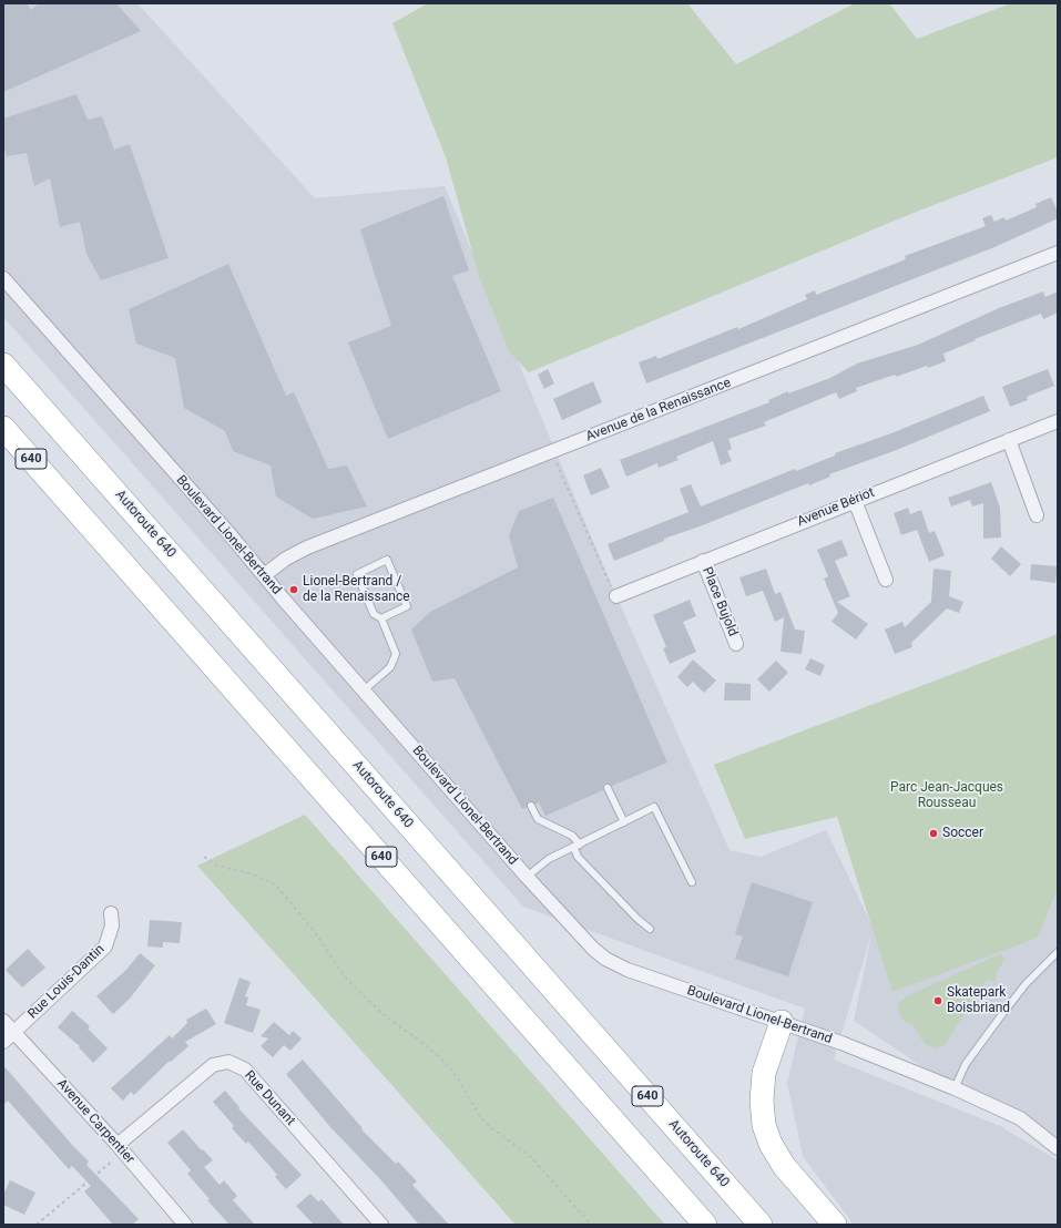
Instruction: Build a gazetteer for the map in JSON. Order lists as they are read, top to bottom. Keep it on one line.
{"streets":{"highway":["640","Autoroute 640"],"street":["Avenue de la Renaissance","Avenue Bériot","Boulevard Lionel-Bertrand","Place Bujold","Rue Louis-Dantin","Rue Dunant","Avenue Carpentier"]},"crossings":[["Avenue de la Renaissance","Boulevard Lionel-Bertrand"],["Avenue Bériot","Place Bujold"],["Rue Louis-Dantin","Avenue Carpentier"],["Rue Dunant","Avenue Carpentier"]],"parks":["Parc Jean-Jacques Rousseau"],"places":["Lionel-Bertrand / de la Renaissance","Soccer","Skatepark Boisbriand"]}
